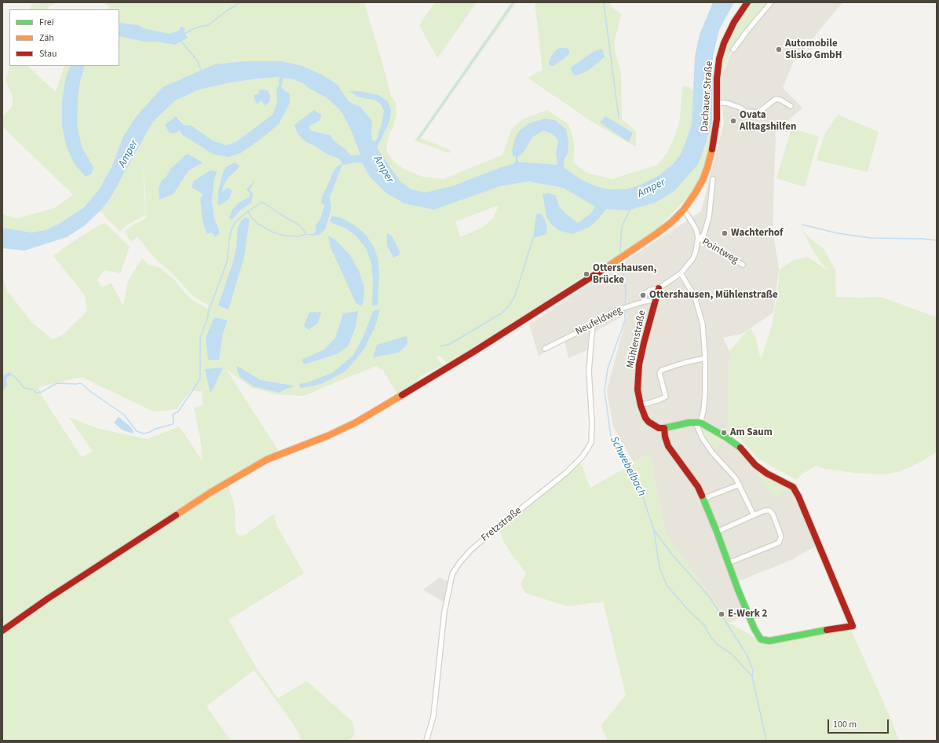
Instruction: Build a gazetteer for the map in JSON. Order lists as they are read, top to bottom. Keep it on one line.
{"streets":{"main road":["Dachauer Straße","Mühlenstraße"],"street":["Pointweg","Neufeldweg","Fretzstraße"]},"crossings":[["Neufeldweg","Mühlenstraße"],["Neufeldweg","Fretzstraße"]],"water":["Amper","Schwebelbach"],"places":["Automobile Slisko GmbH","Ovata Alltagshilfen","Wachterhof","Ottershausen, Brücke","Ottershausen, Mühlenstraße","Am Saum","E-Werk 2"],"legend":["Frei","Zäh","Stau"],"scale_bar":"100 m"}
